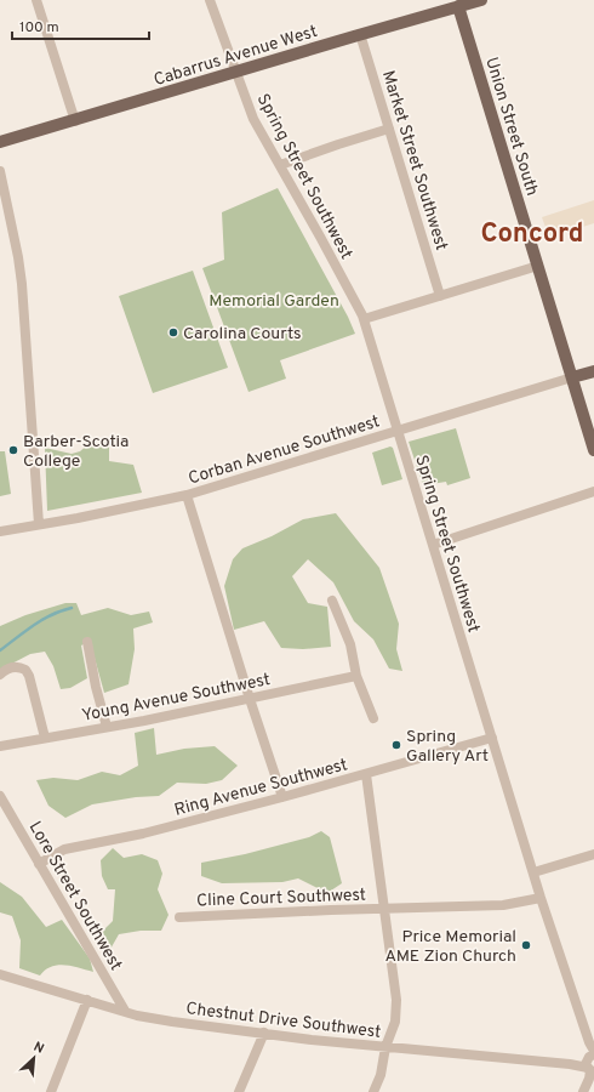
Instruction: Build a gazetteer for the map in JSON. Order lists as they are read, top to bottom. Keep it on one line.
{"streets":{"main road":["Cabarrus Avenue West","Union Street South"],"street":["Market Street Southwest","Spring Street Southwest","Corban Avenue Southwest","Young Avenue Southwest","Ring Avenue Southwest","Lore Street Southwest","Cline Court Southwest","Chestnut Drive Southwest"]},"crossings":[["Cabarrus Avenue West","Union Street South"],["Cabarrus Avenue West","Market Street Southwest"],["Cabarrus Avenue West","Spring Street Southwest"],["Union Street South","Corban Avenue Southwest"],["Spring Street Southwest","Corban Avenue Southwest"],["Spring Street Southwest","Ring Avenue Southwest"],["Spring Street Southwest","Cline Court Southwest"],["Spring Street Southwest","Chestnut Drive Southwest"],["Ring Avenue Southwest","Lore Street Southwest"],["Lore Street Southwest","Chestnut Drive Southwest"]],"districts":["Concord"],"parks":["Memorial Garden"],"places":["Carolina Courts","Barber-Scotia College","Spring Gallery Art","Price Memorial AME Zion Church"],"scale_bar":"100 m","north":"top right"}
